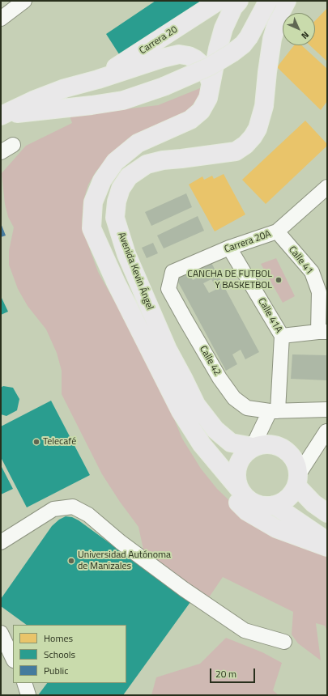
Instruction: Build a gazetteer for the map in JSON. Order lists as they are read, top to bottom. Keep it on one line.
{"streets":{"main road":["Carrera 20","Avenida Kevin Ángel"],"street":["Carrera 20A","Calle 41","Calle 41A","Calle 42"]},"crossings":[["Carrera 20","Avenida Kevin Ángel"],["Carrera 20A","Calle 41"],["Carrera 20A","Calle 41A"],["Carrera 20A","Calle 42"],["Calle 41A","Calle 42"]],"places":["CANCHA DE FUTBOL Y BASKETBOL","Telecafé","Universidad Autónoma de Manizales"],"legend":["Homes","Schools","Public"],"scale_bar":"20 m","north":"bottom right"}
